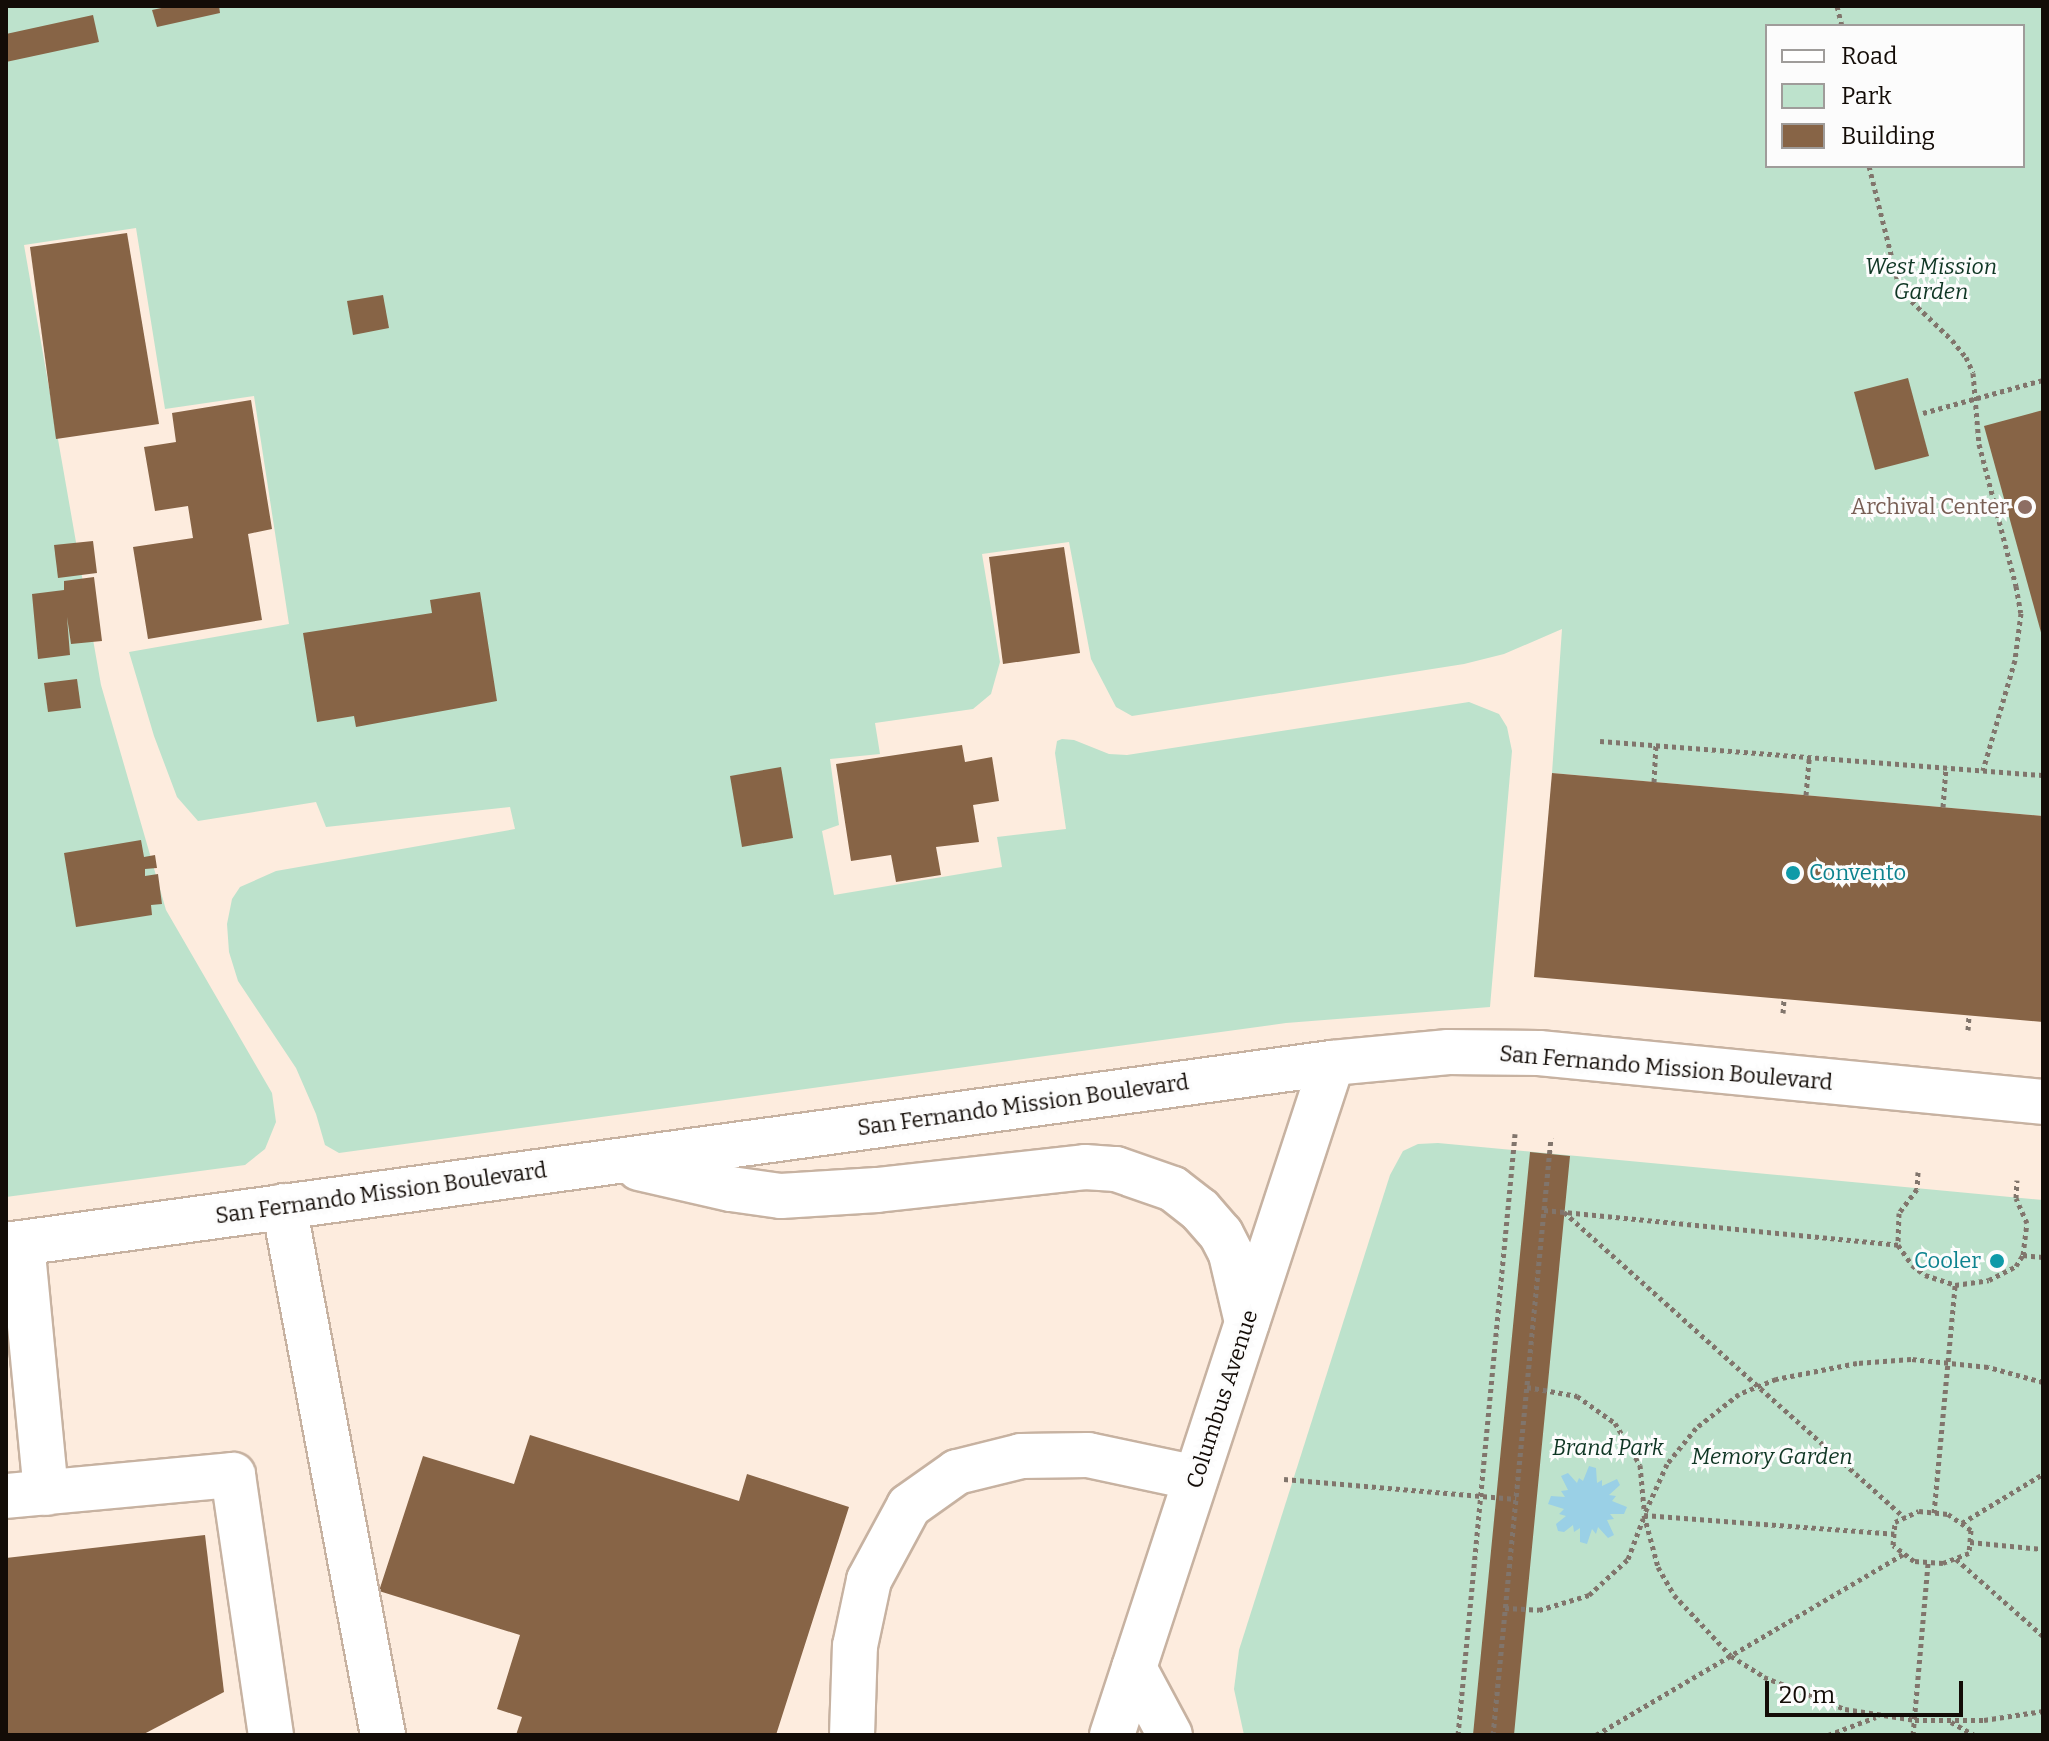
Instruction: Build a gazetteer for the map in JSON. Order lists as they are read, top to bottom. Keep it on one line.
{"streets":{"main road":["San Fernando Mission Boulevard","Columbus Avenue"]},"crossings":[["San Fernando Mission Boulevard","Columbus Avenue"]],"parks":["West Mission Garden","Brand Park","Memory Garden"],"places":["Archival Center","Convento","Cooler"],"legend":["Road","Park","Building"],"scale_bar":"20 m"}
